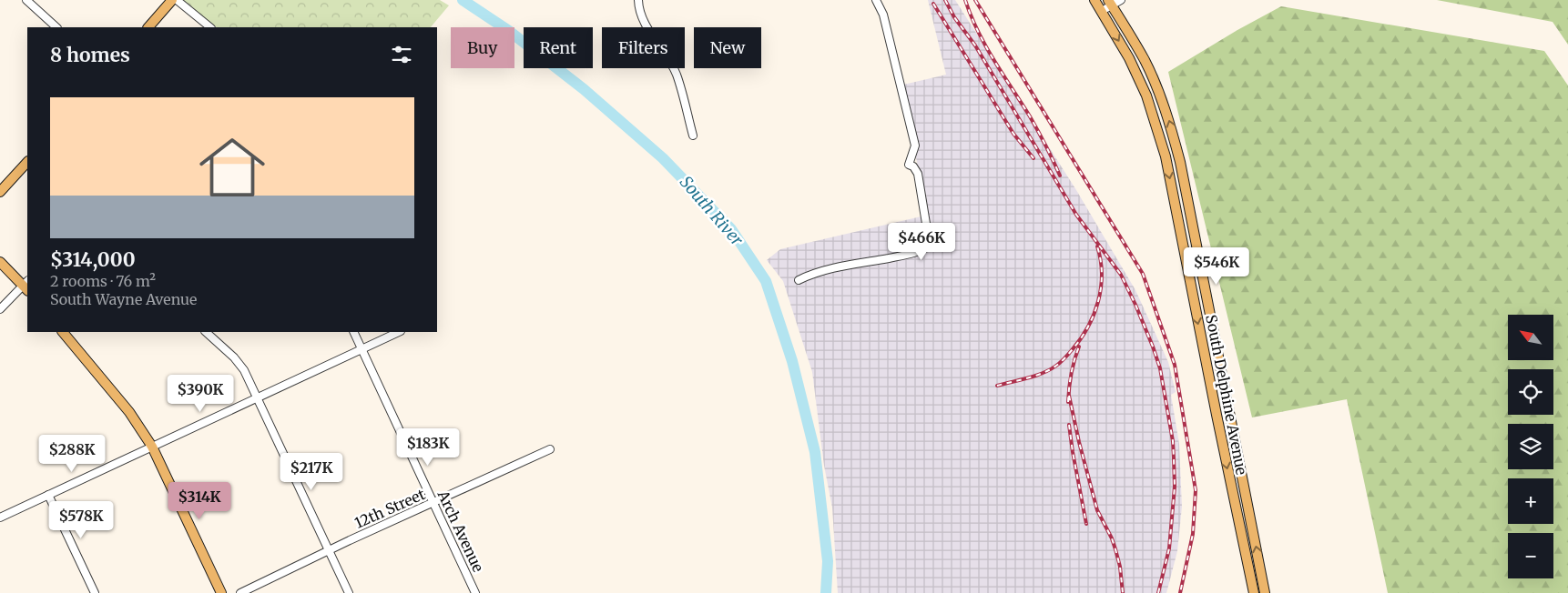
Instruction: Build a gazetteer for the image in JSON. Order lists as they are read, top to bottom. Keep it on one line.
{"streets":{"main road":["South Delphine Avenue"],"street":["12th Street","Arch Avenue"]},"crossings":[["12th Street","Arch Avenue"]],"water":["South River"],"north":"top left","page":{"chip":["Buy","Rent","Filters","New"],"heading":"8 homes","list":[{"name":"$314,000","note":"2 rooms · 76 m² · South Wayne Avenue"}],"price":["$466K","$546K","$390K","$183K","$288K","$217K","$314K","$578K"],"map_buttons":["+","−"]}}
